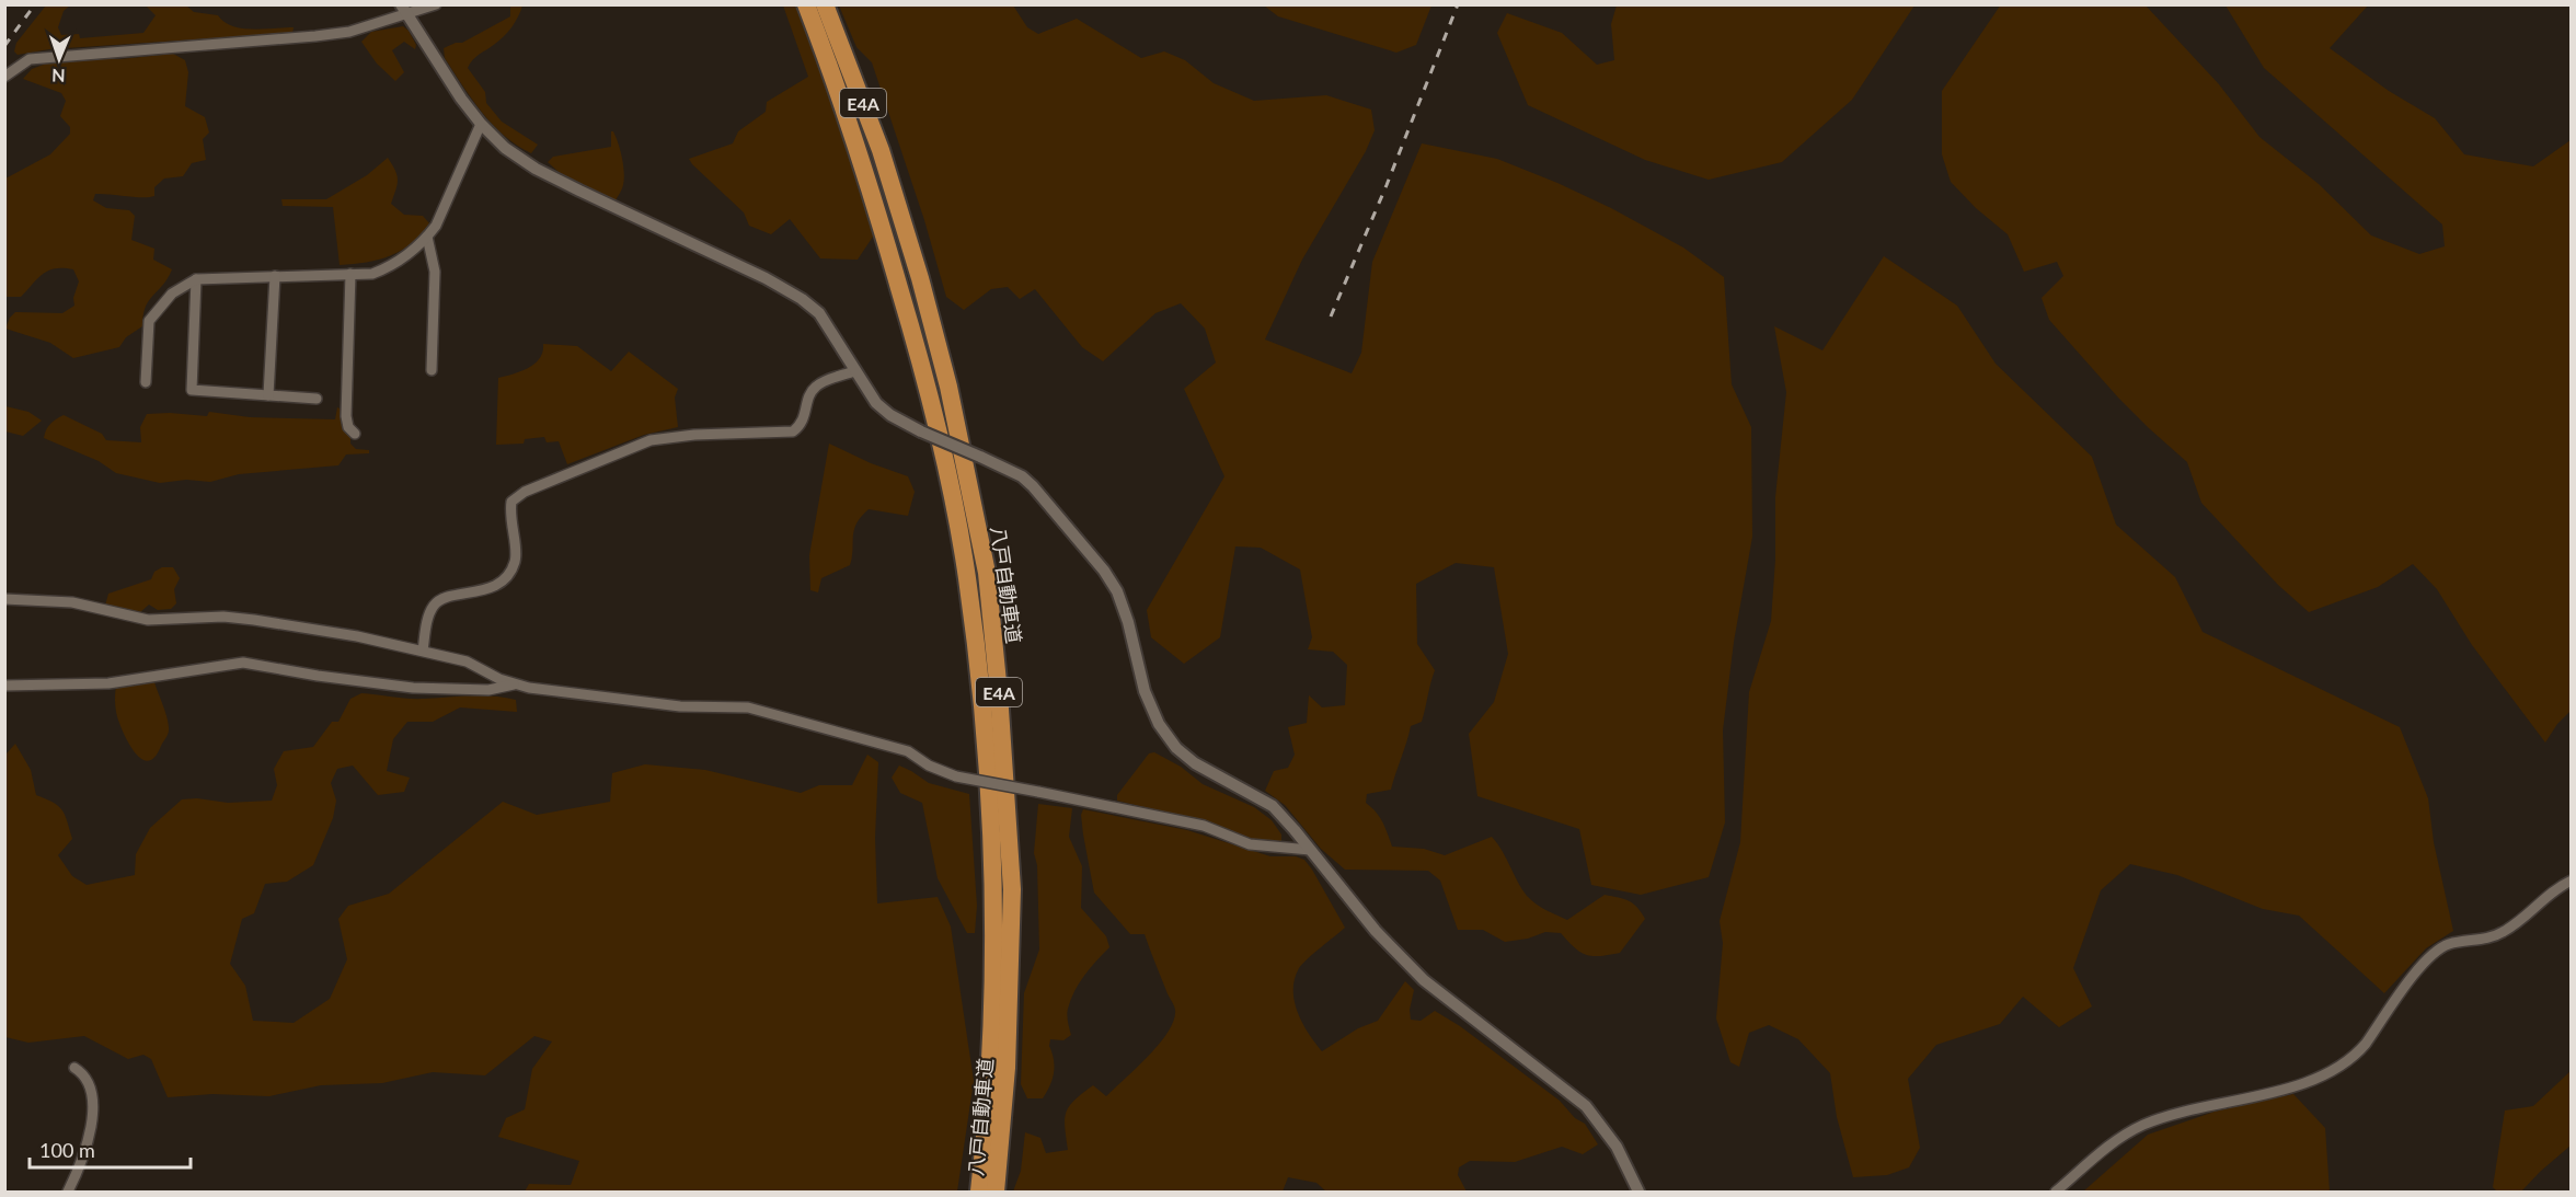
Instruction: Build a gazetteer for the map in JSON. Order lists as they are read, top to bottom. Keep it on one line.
{"streets":{"highway":["E4A","八戸自動車道"]},"scale_bar":"100 m","north":"bottom"}
